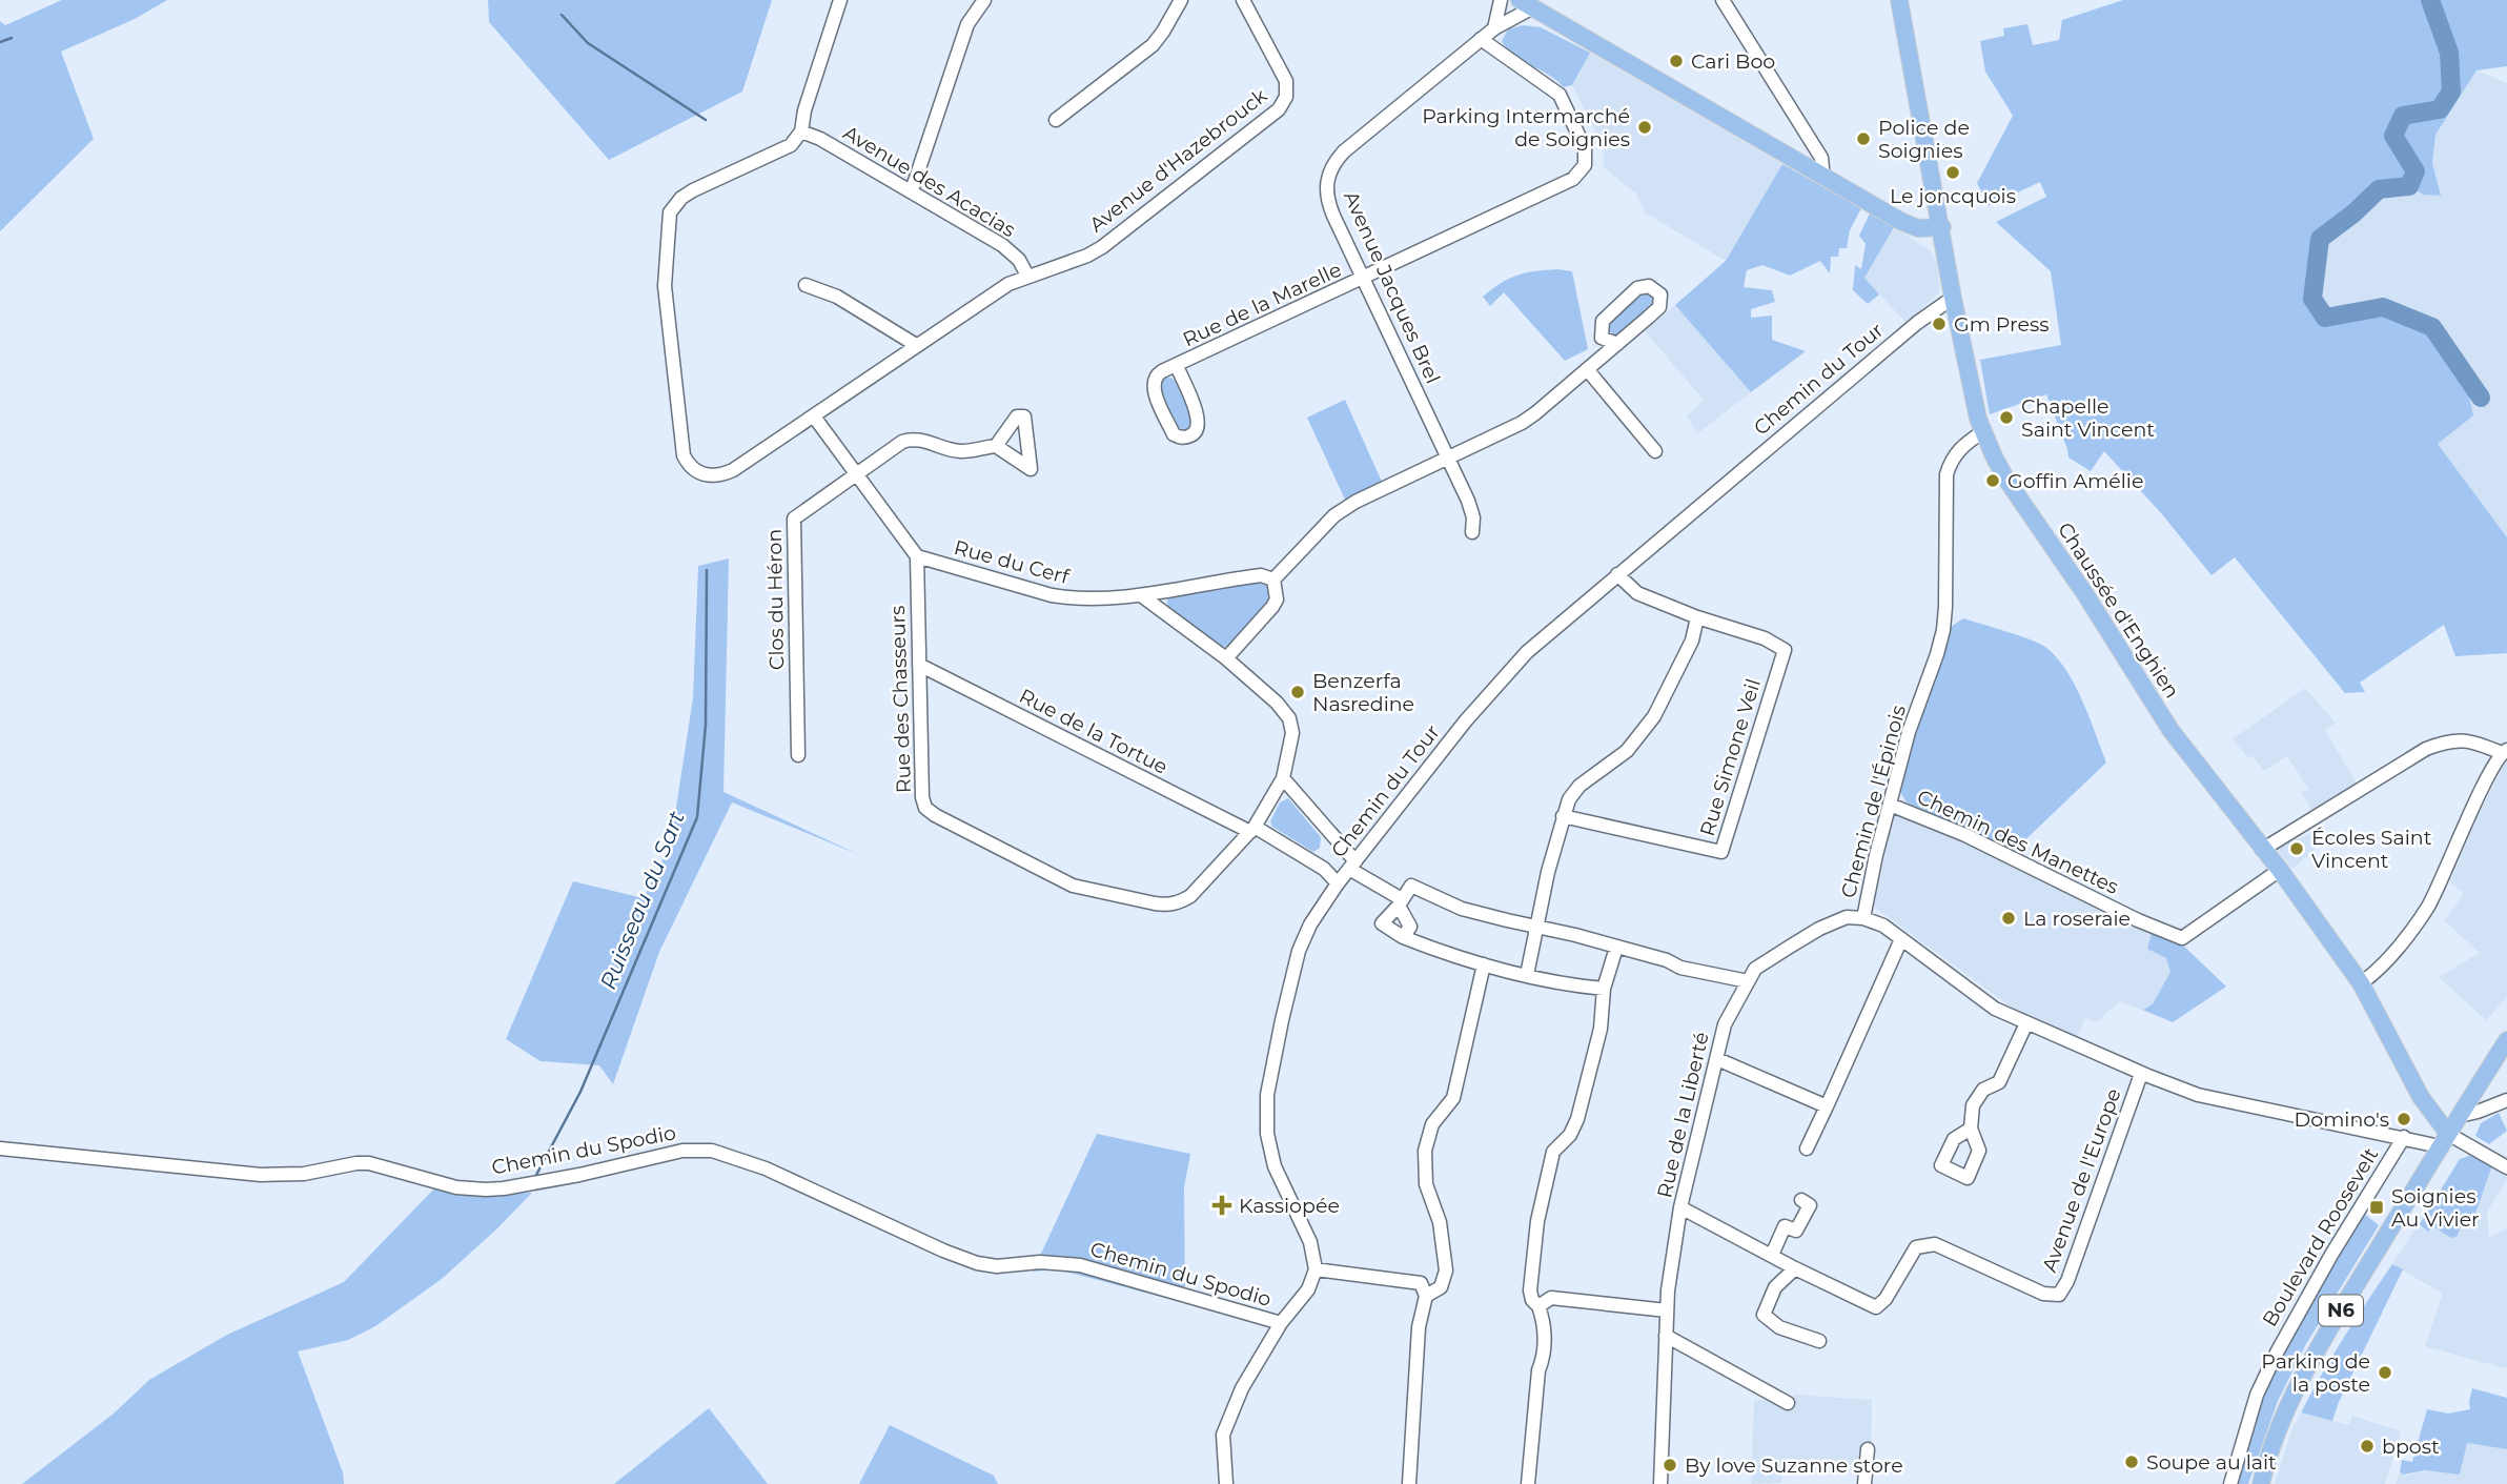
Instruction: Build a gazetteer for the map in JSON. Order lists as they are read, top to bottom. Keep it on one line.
{"streets":{"main road":["Chaussée d'Enghien","N6"],"street":["Avenue d'Hazebrouck","Avenue des Acacias","Avenue Jacques Brel","Rue de la Marelle","Chemin du Tour","Rue du Cerf","Clos du Héron","Rue des Chasseurs","Rue de la Tortue","Rue Simone Veil","Chemin de l'Épinois","Chemin des Manettes","Rue de la Liberté","Chemin du Spodio","Avenue de l'Europe","Boulevard Roosevelt"]},"crossings":[["Avenue d'Hazebrouck","Avenue des Acacias"],["Avenue Jacques Brel","Rue de la Marelle"],["Chemin du Tour","Chaussée d'Enghien"],["Chemin du Tour","Rue de la Tortue"],["Rue du Cerf","Rue des Chasseurs"],["Chaussée d'Enghien","Chemin de l'Épinois"],["Chaussée d'Enghien","Chemin des Manettes"],["Chaussée d'Enghien","N6"],["Rue des Chasseurs","Rue de la Tortue"],["Chemin de l'Épinois","Chemin des Manettes"],["Chemin de l'Épinois","Rue de la Liberté"],["Chemin de l'Épinois","Avenue de l'Europe"],["Chemin de l'Épinois","Boulevard Roosevelt"],["Chemin de l'Épinois","N6"],["Rue de la Liberté","Avenue de l'Europe"]],"water":["Ruisseau du Sart"],"places":{"other":["Cari Boo","Parking Intermarché de Soignies","Police de Soignies","Le joncquois","Gm Press","Chapelle Saint Vincent","Goffin Amélie","Benzerfa Nasredine","Écoles Saint Vincent","La roseraie","Domino's","Parking de la poste","bpost","Soupe au lait","By love Suzanne store"],"health":["Kassiopée"],"transit":["Soignies Au Vivier"]}}
